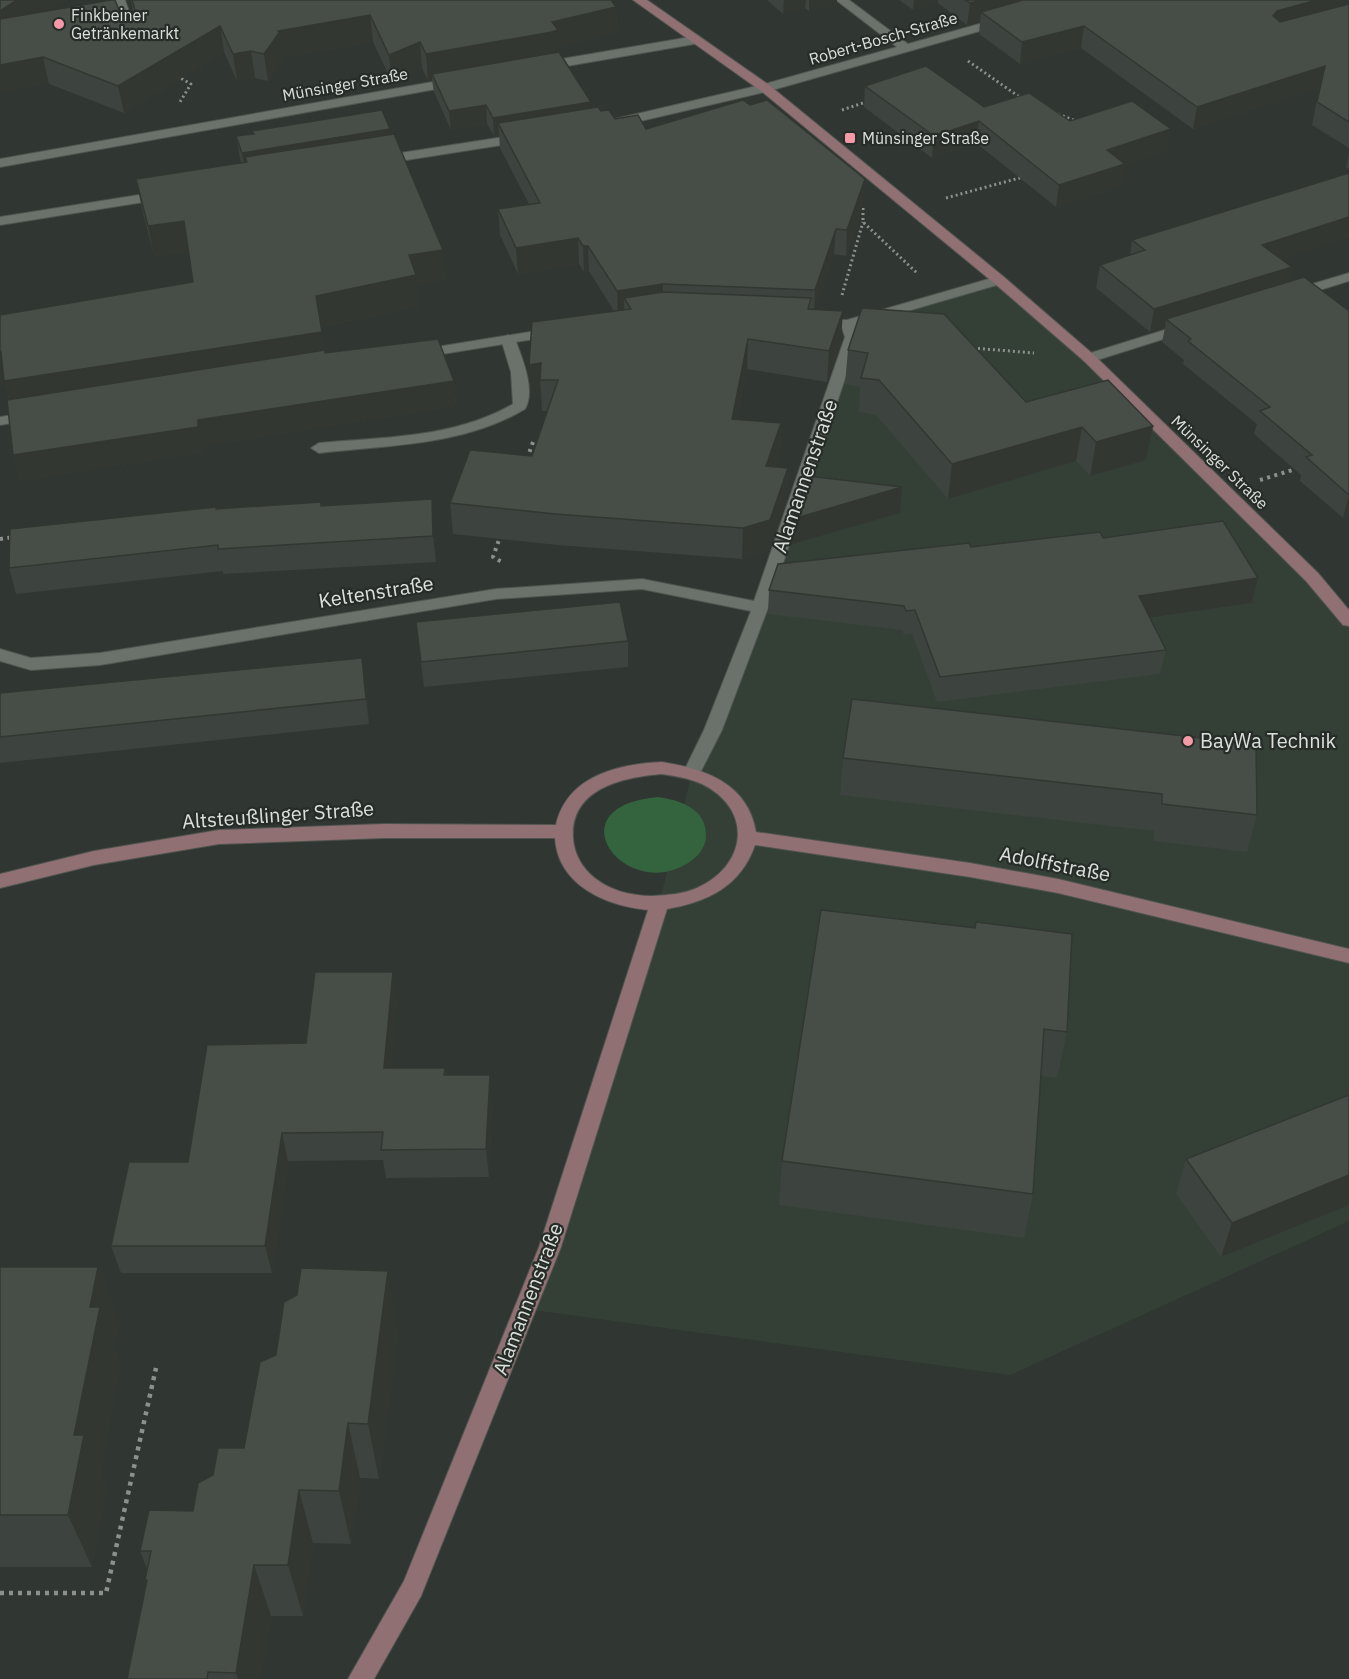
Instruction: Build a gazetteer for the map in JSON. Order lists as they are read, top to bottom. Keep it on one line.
{"streets":{"street":["Robert-Bosch-Straße","Münsinger Straße","Alamannenstraße","Keltenstraße","Altsteußlinger Straße","Adolffstraße"]},"crossings":[["Robert-Bosch-Straße","Münsinger Straße"],["Alamannenstraße","Keltenstraße"],["Alamannenstraße","Altsteußlinger Straße"],["Alamannenstraße","Adolffstraße"],["Altsteußlinger Straße","Adolffstraße"]],"places":{"other":["Finkbeiner Getränkemarkt","BayWa Technik"],"transit":["Münsinger Straße"]}}
